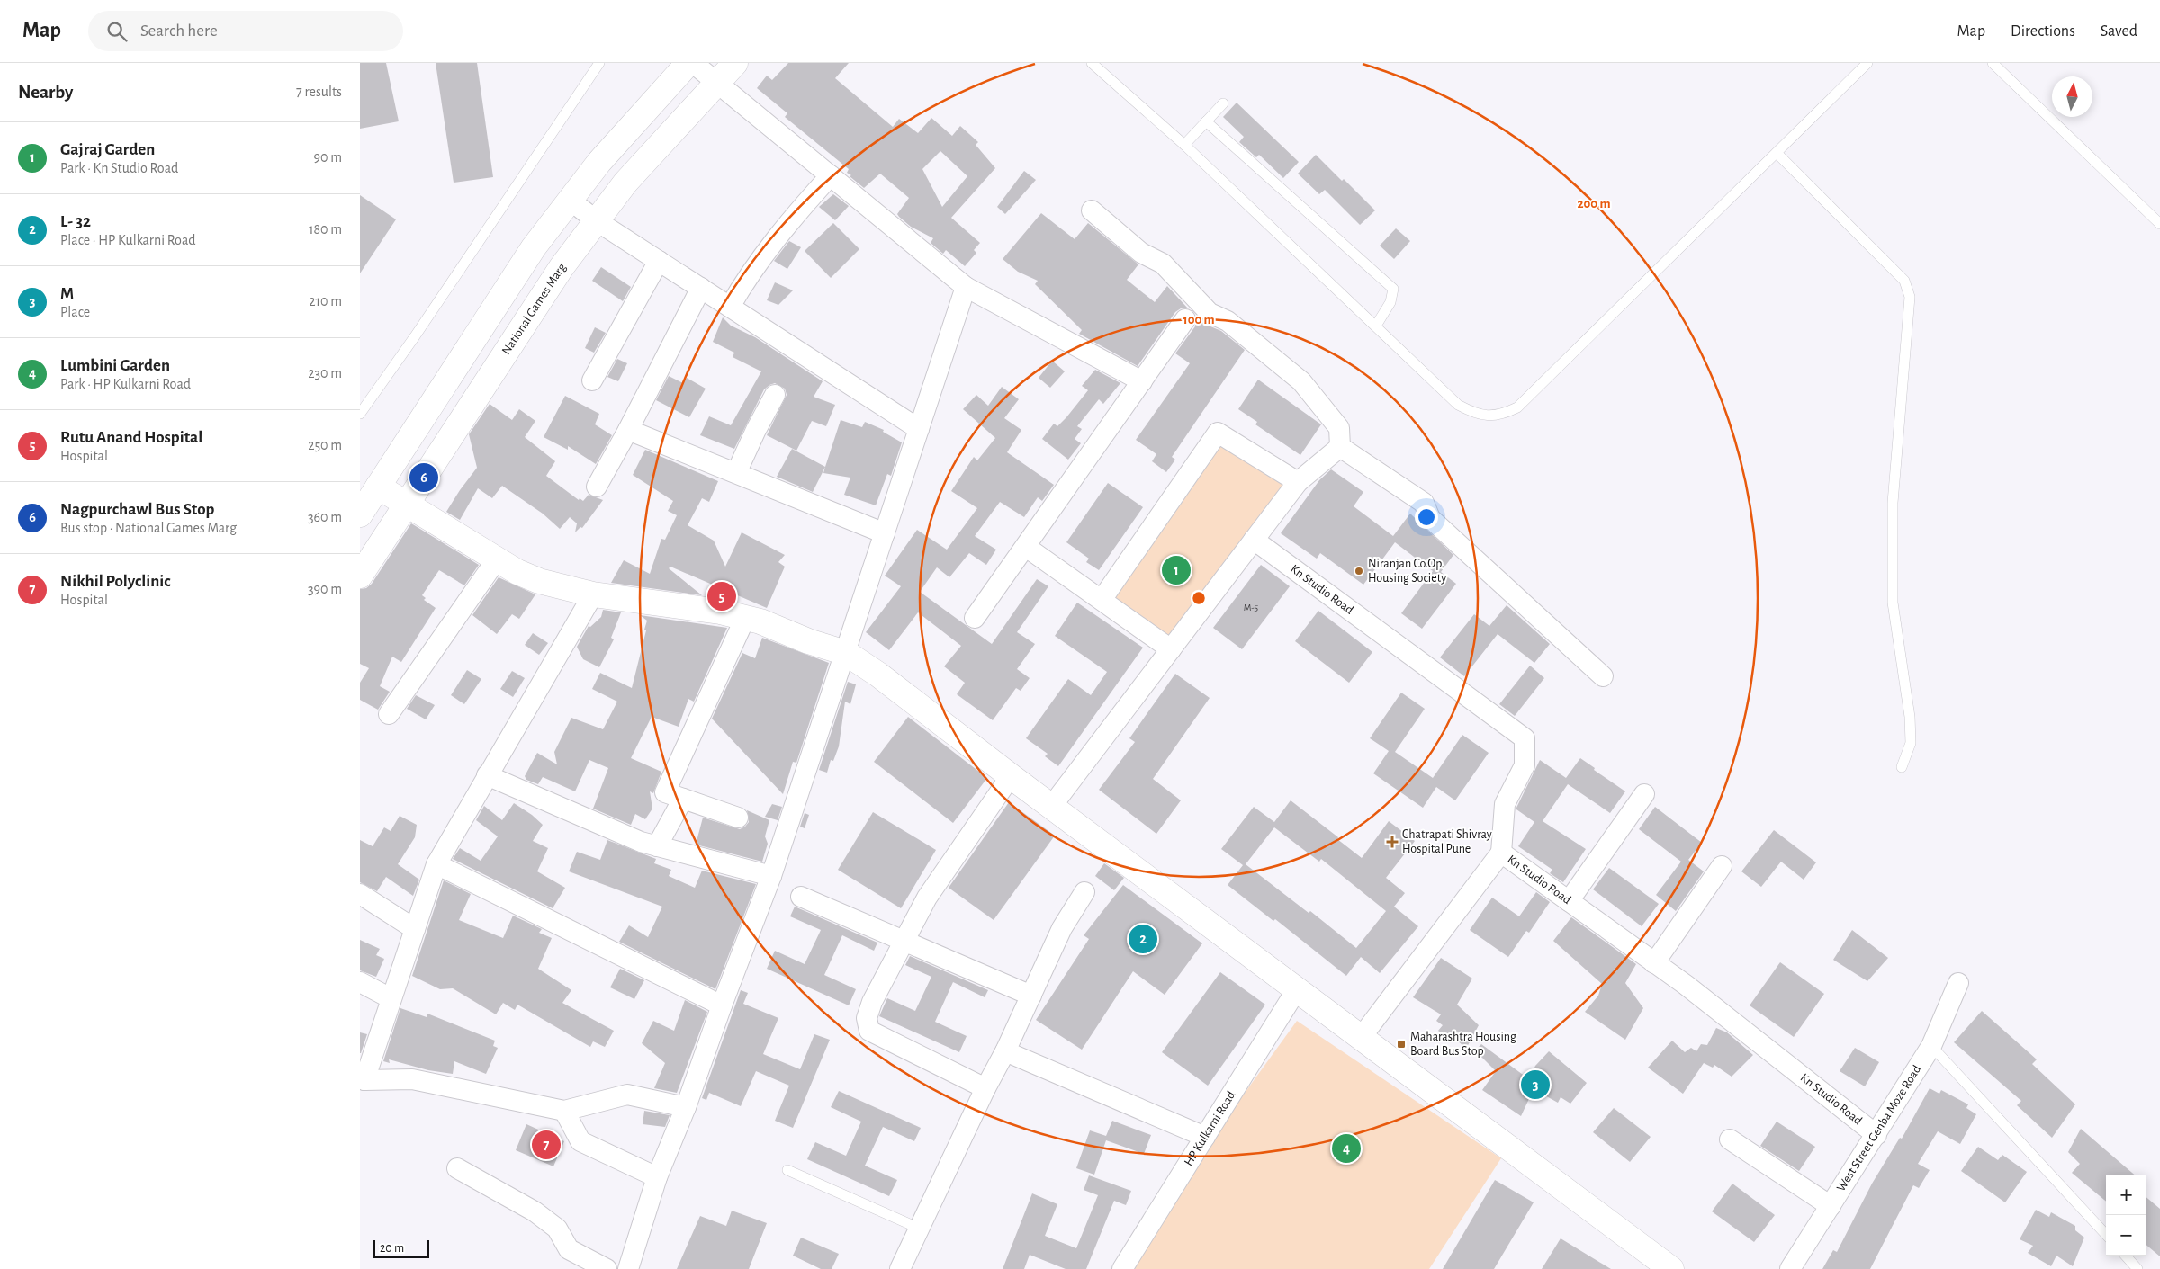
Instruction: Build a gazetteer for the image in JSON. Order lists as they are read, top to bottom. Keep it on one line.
{"streets":{"street":["National Games Marg","Kn Studio Road","West Street Genba Moze Road","HP Kulkarni Road"]},"crossings":[["Kn Studio Road","West Street Genba Moze Road"]],"places":{"other":["Niranjan Co.Op. Housing Society"],"health":["Chatrapati Shivray Hospital Pune"],"transit":["Maharashtra Housing Board Bus Stop"]},"house_numbers":["M-5"],"scale_bar":"20 m","north":"top","page":{"header":"Map","search":"Search here","nav":["Map","Directions","Saved"],"heading":["Nearby","7 results"],"list":[{"mark":"1","name":"Gajraj Garden","note":"Park · Kn Studio Road","value":"90 m"},{"mark":"2","name":"L- 32","note":"Place · HP Kulkarni Road","value":"180 m"},{"mark":"3","name":"M","note":"Place","value":"210 m"},{"mark":"4","name":"Lumbini Garden","note":"Park · HP Kulkarni Road","value":"230 m"},{"mark":"5","name":"Rutu Anand Hospital","note":"Hospital","value":"250 m"},{"mark":"6","name":"Nagpurchawl Bus Stop","note":"Bus stop · National Games Marg","value":"360 m"},{"mark":"7","name":"Nikhil Polyclinic","note":"Hospital","value":"390 m"}],"pins":["6","1","5","2","3","7","4"],"map_buttons":["+","−"],"scale":"20 m"},"rings":["200 m","100 m"]}
